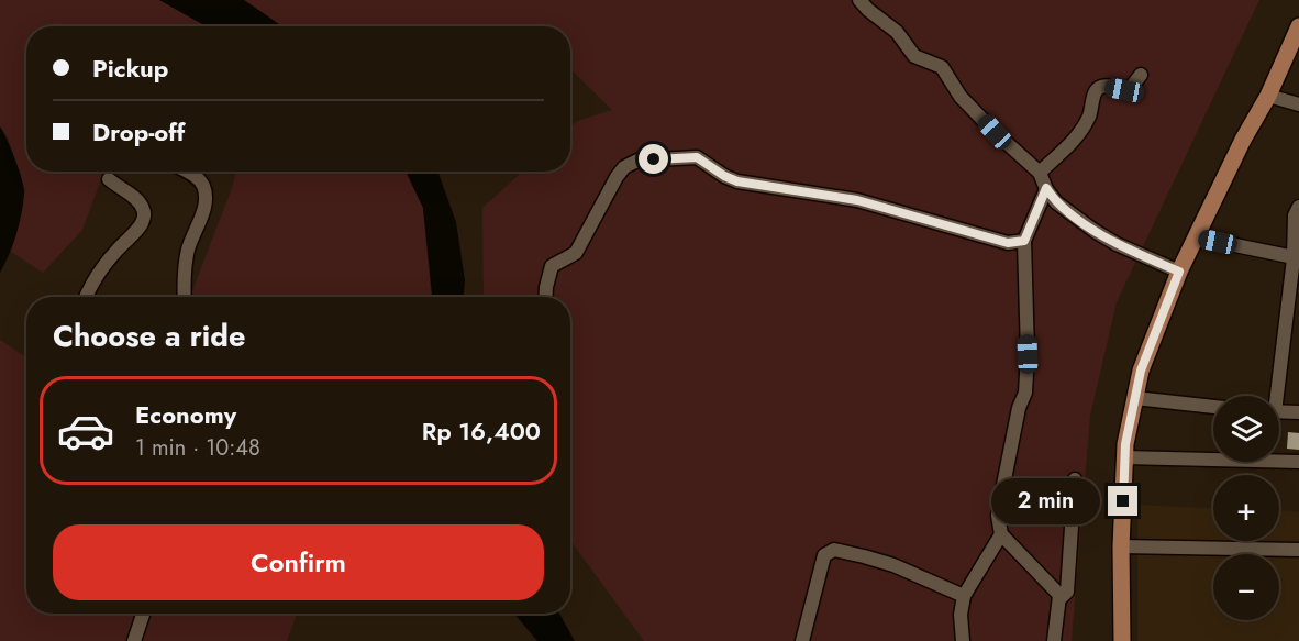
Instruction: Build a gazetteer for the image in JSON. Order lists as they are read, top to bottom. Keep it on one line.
{"page":{"banner":["Pickup","Drop-off"],"heading":"Choose a ride","list":[{"name":"Economy","note":"1 min · 10:48","value":"Rp 16,400"}],"map_buttons":["+","−"],"bubble":"2 min","buttons":"Confirm"}}
